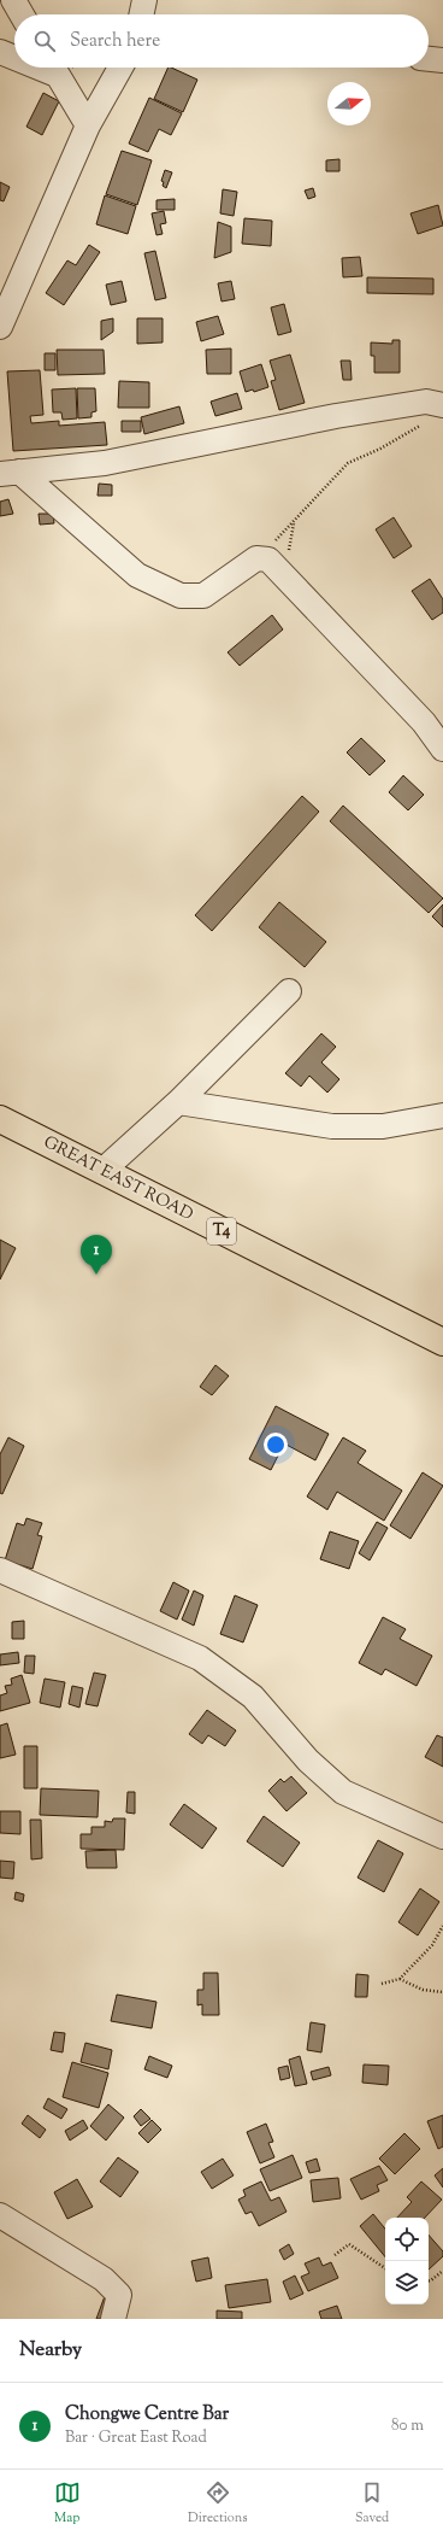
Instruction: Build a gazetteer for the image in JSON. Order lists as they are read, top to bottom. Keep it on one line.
{"streets":{"highway":["GREAT EAST ROAD","T4"]},"north":"right","page":{"search":"Search here","pins":"1","heading":"Nearby","list":[{"mark":"1","name":"Chongwe Centre Bar","note":"Bar · Great East Road","value":"80 m"}],"nav":["Map","Directions","Saved"]}}
